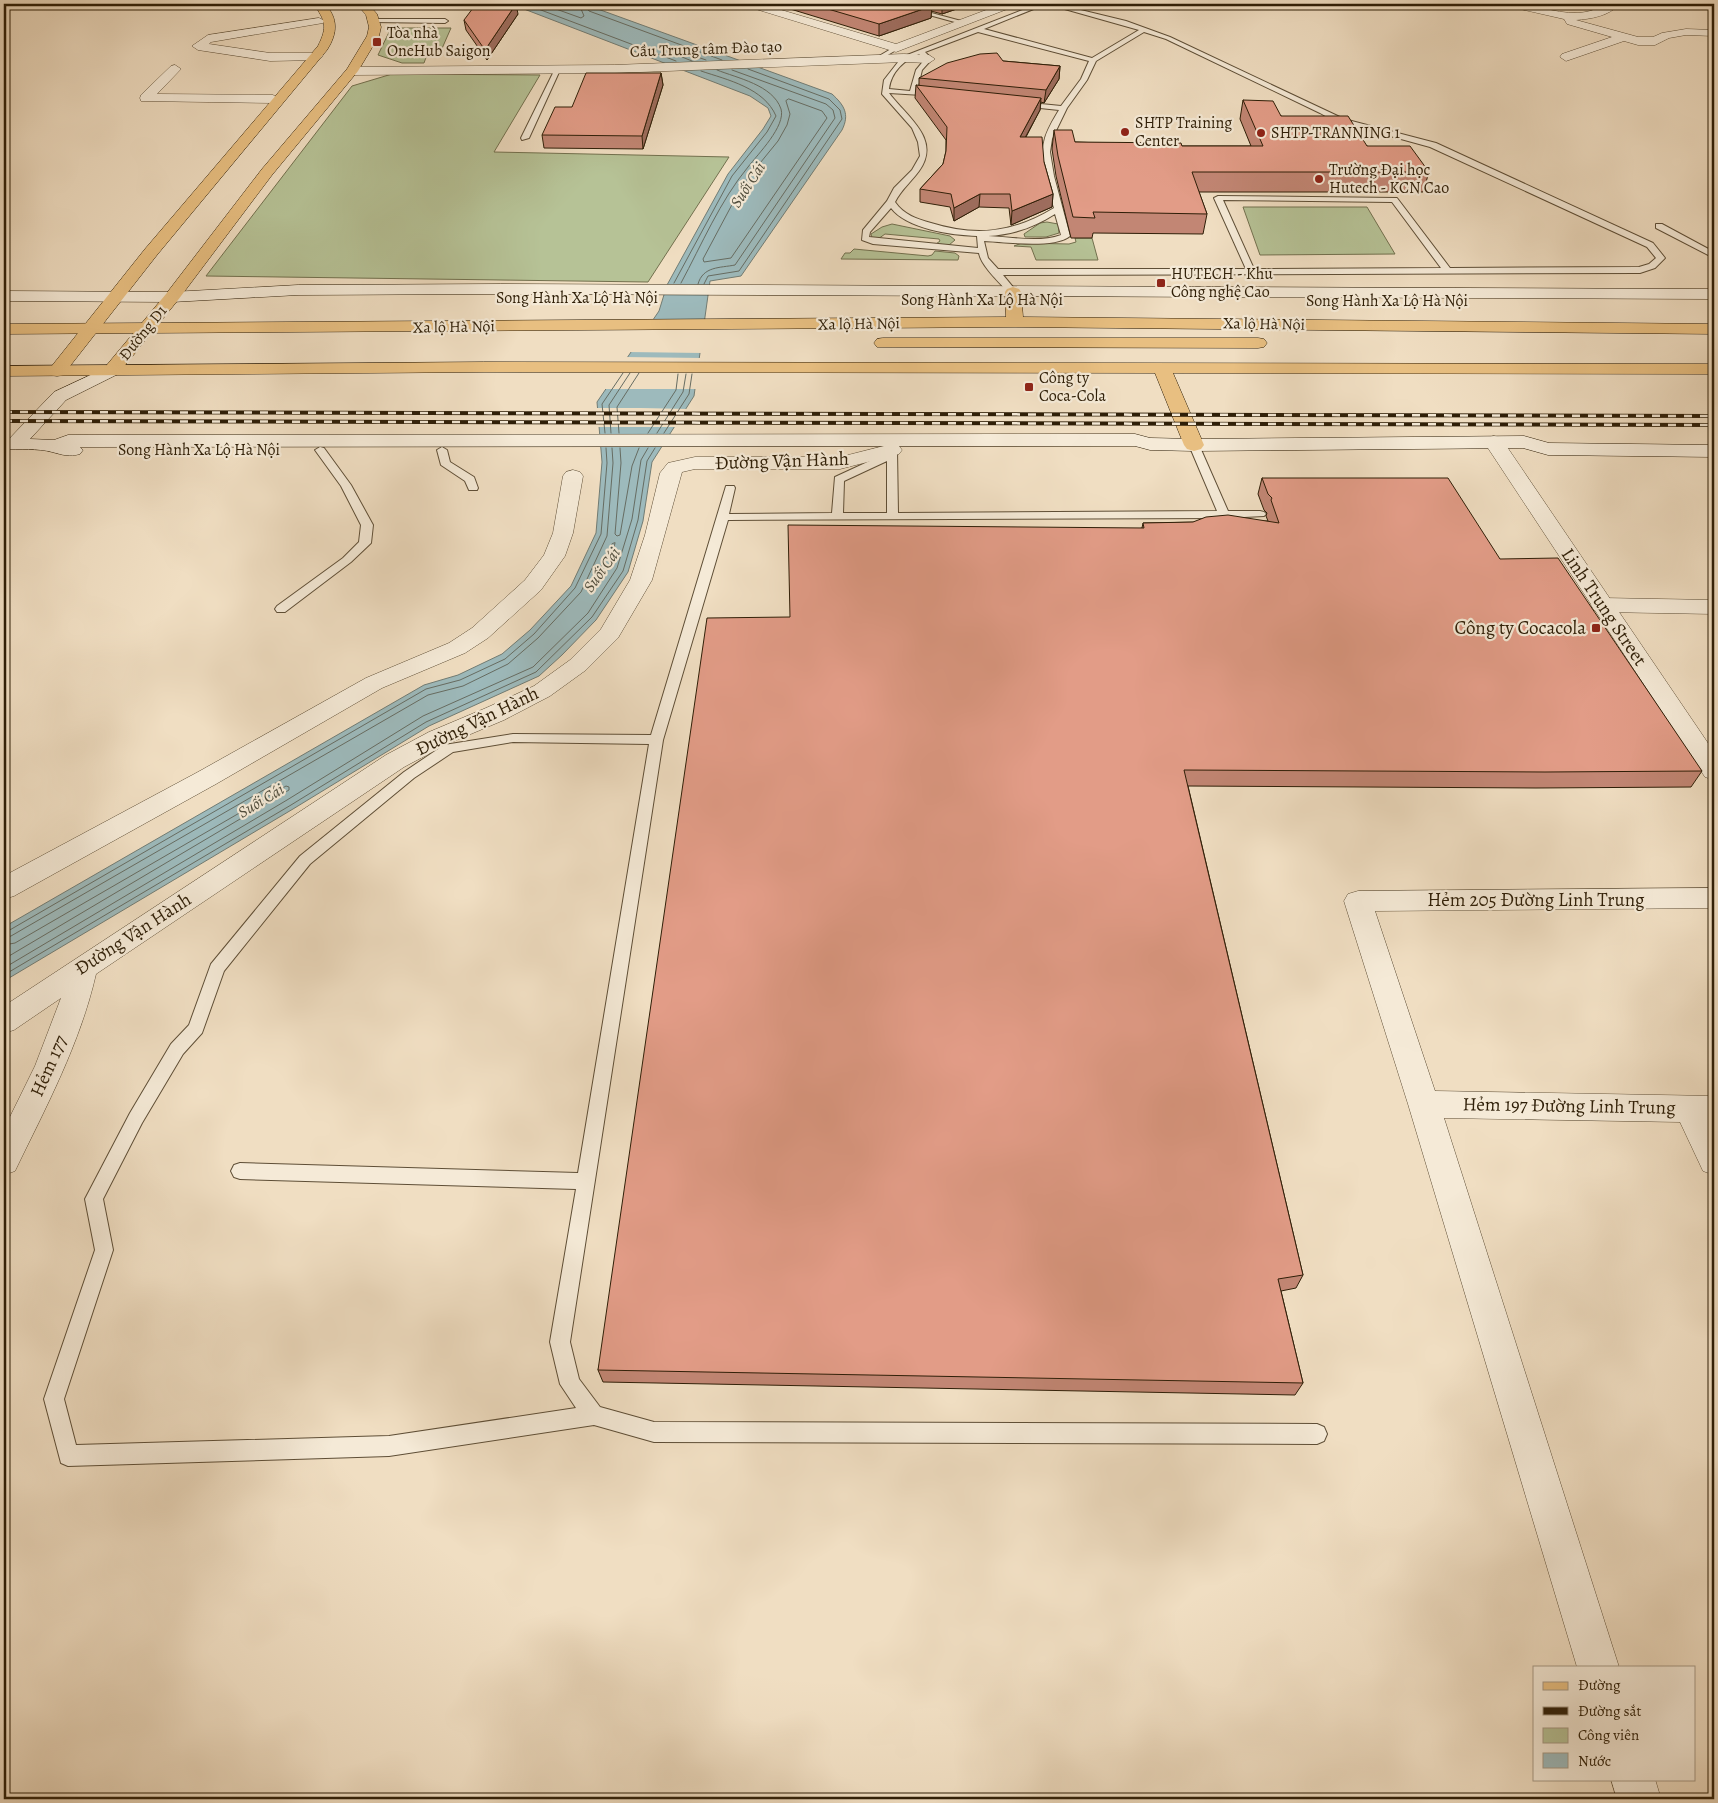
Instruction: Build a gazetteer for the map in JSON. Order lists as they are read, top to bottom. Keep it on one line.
{"streets":{"main road":["Xa lộ Hà Nội","Đường D1"],"street":["Cầu Trung tâm Đào tạo","Song Hành Xa Lộ Hà Nội","Đường Vận Hành","Linh Trung Street","Hẻm 205 Đường Linh Trung","Hẻm 177","Hẻm 197 Đường Linh Trung"]},"crossings":[["Cầu Trung tâm Đào tạo","Đường D1"],["Song Hành Xa Lộ Hà Nội","Đường D1"],["Song Hành Xa Lộ Hà Nội","Đường Vận Hành"],["Song Hành Xa Lộ Hà Nội","Linh Trung Street"],["Xa lộ Hà Nội","Đường D1"],["Đường Vận Hành","Hẻm 177"],["Hẻm 205 Đường Linh Trung","Hẻm 197 Đường Linh Trung"]],"water":["Suối Cái"],"places":{"transit":["Tòa nhà OneHub Saigon","HUTECH - Khu Công nghệ Cao","Công ty Coca-Cola","Công ty Cocacola"],"other":["SHTP Training Center","SHTP-TRANNING 1","Trường Đại học Hutech - KCN Cao"]},"legend":["Đường","Đường sắt","Công viên","Nước"]}
